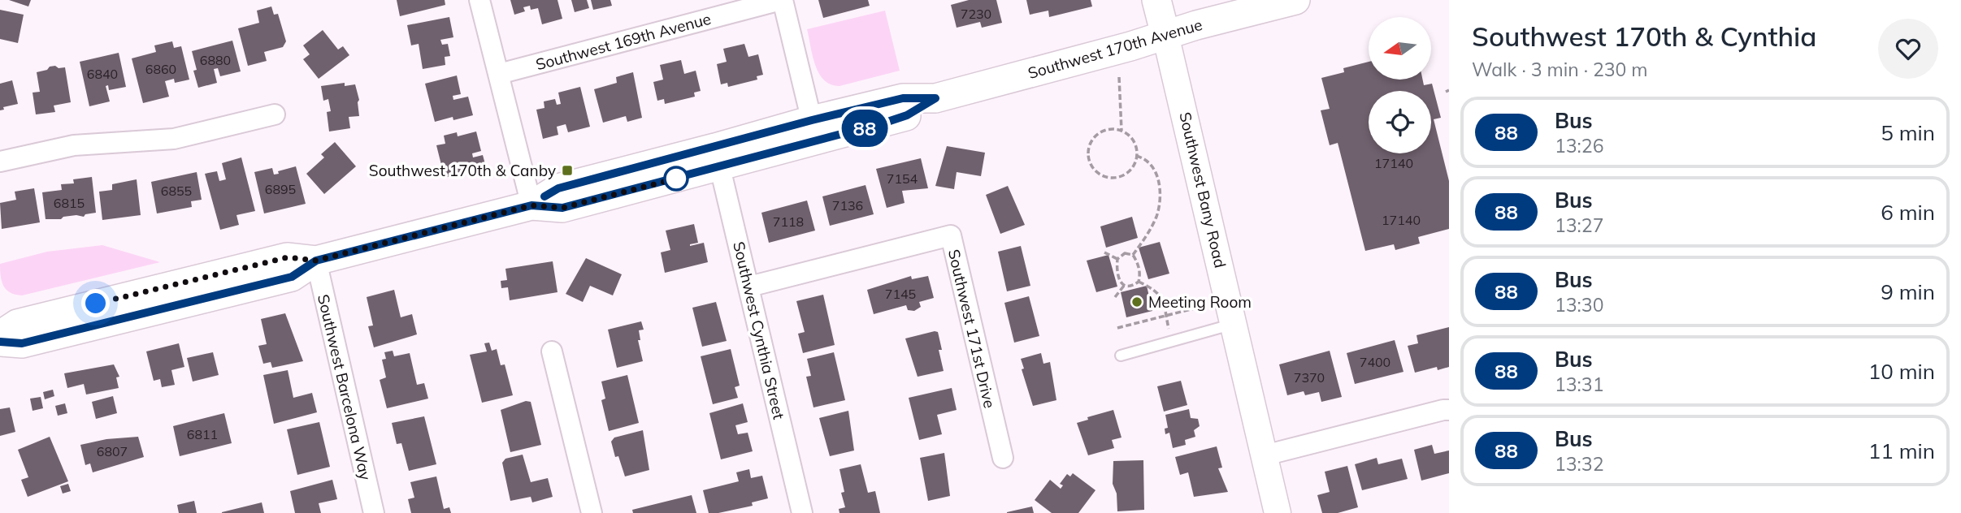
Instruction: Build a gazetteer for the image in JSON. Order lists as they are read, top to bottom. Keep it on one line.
{"streets":{"main road":["Southwest 170th Avenue","Southwest Bany Road"],"street":["Southwest 169th Avenue","Southwest 171st Drive","Southwest Cynthia Street","Southwest Barcelona Way"]},"crossings":[["Southwest 170th Avenue","Southwest Bany Road"],["Southwest 170th Avenue","Southwest Cynthia Street"],["Southwest 170th Avenue","Southwest Barcelona Way"],["Southwest 171st Drive","Southwest Cynthia Street"]],"places":{"transit":["Southwest 170th & Canby"],"other":["Meeting Room"]},"lines":["bus line 88"],"house_numbers":["7230","6880","6860","6840","17140","7154","6895","6855","6815","7136","17140","7118","7145","7400","7370","6811","6807"],"north":"left","page":{"on_map":"88","heading":["Southwest 170th & Cynthia","Walk · 3 min · 230 m"],"list":[{"mark":"88","name":"Bus","note":"13:26","value":"5 min"},{"mark":"88","name":"Bus","note":"13:27","value":"6 min"},{"mark":"88","name":"Bus","note":"13:30","value":"9 min"},{"mark":"88","name":"Bus","note":"13:31","value":"10 min"},{"mark":"88","name":"Bus","note":"13:32","value":"11 min"}]}}
